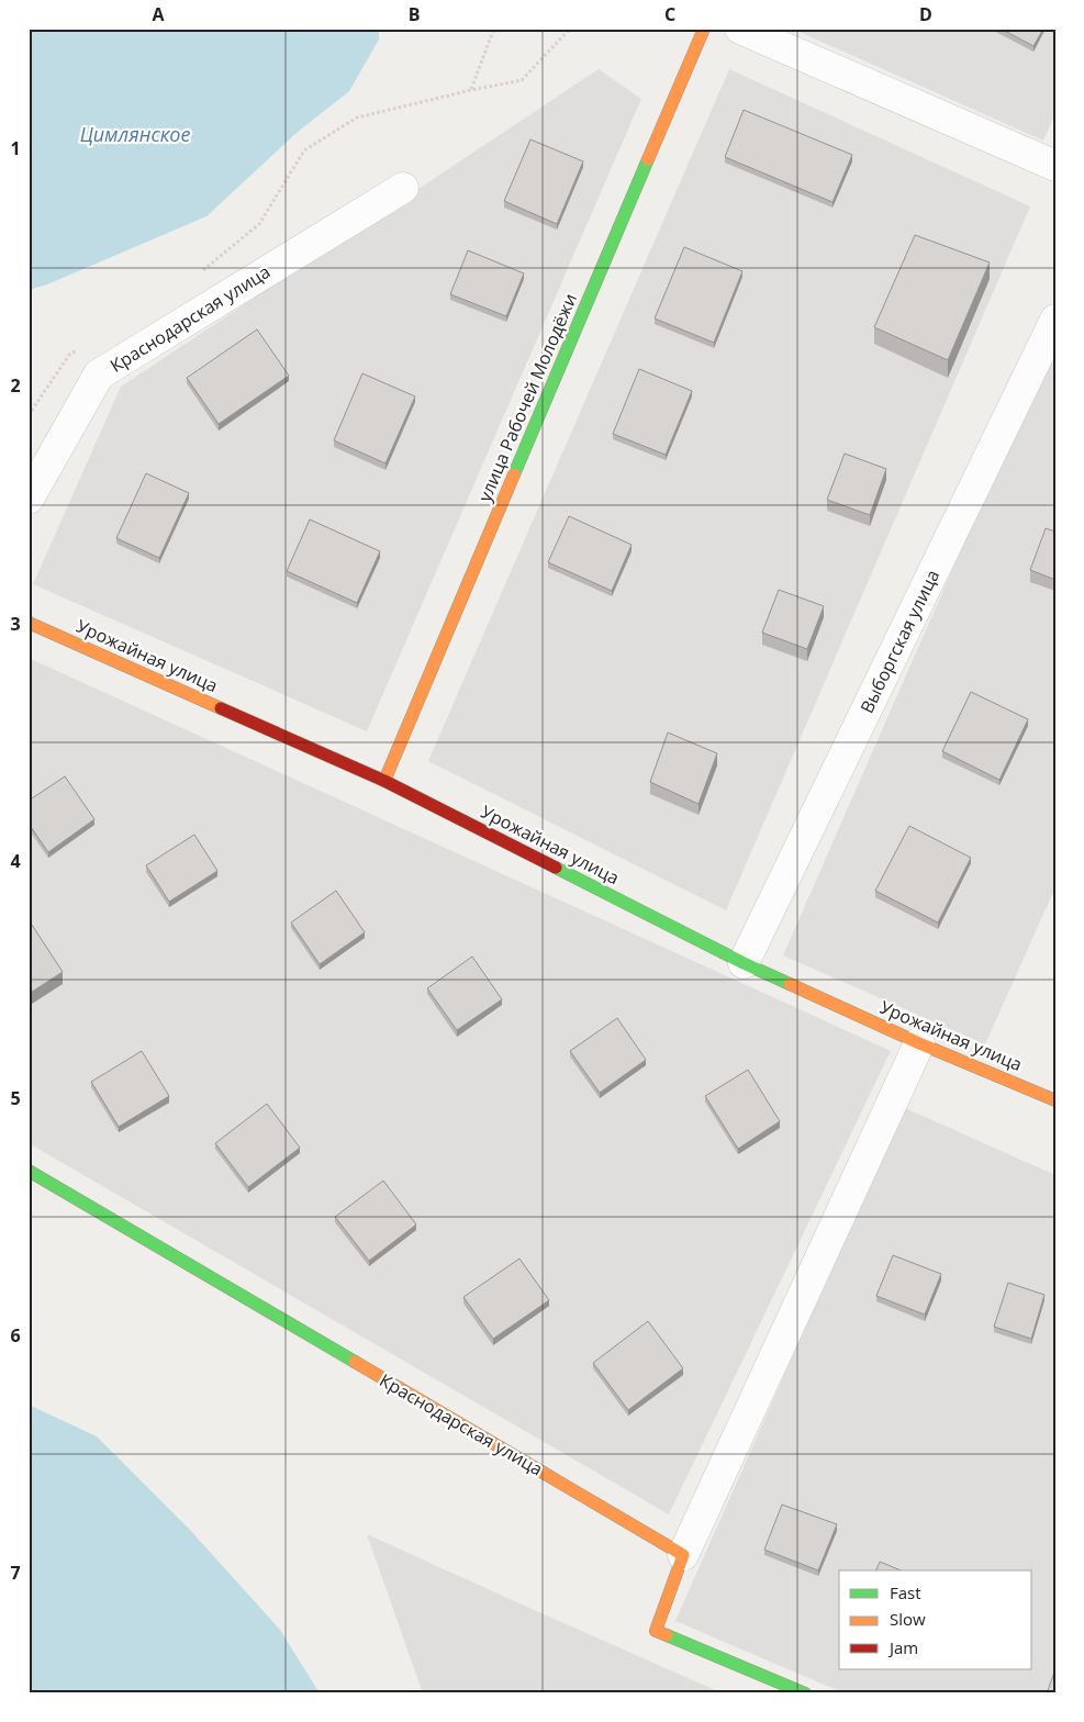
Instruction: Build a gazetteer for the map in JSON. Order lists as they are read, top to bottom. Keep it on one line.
{"streets":{"street":["Краснодарская улица","улица Рабочей Молодёжи","Выборгская улица","Урожайная улица"]},"crossings":[["улица Рабочей Молодёжи","Урожайная улица"],["Выборгская улица","Урожайная улица"]],"water":["Цимлянское"],"legend":["Fast","Slow","Jam"],"grid":{"columns":["A","B","C","D"],"rows":["1","2","3","4","5","6","7"]}}
